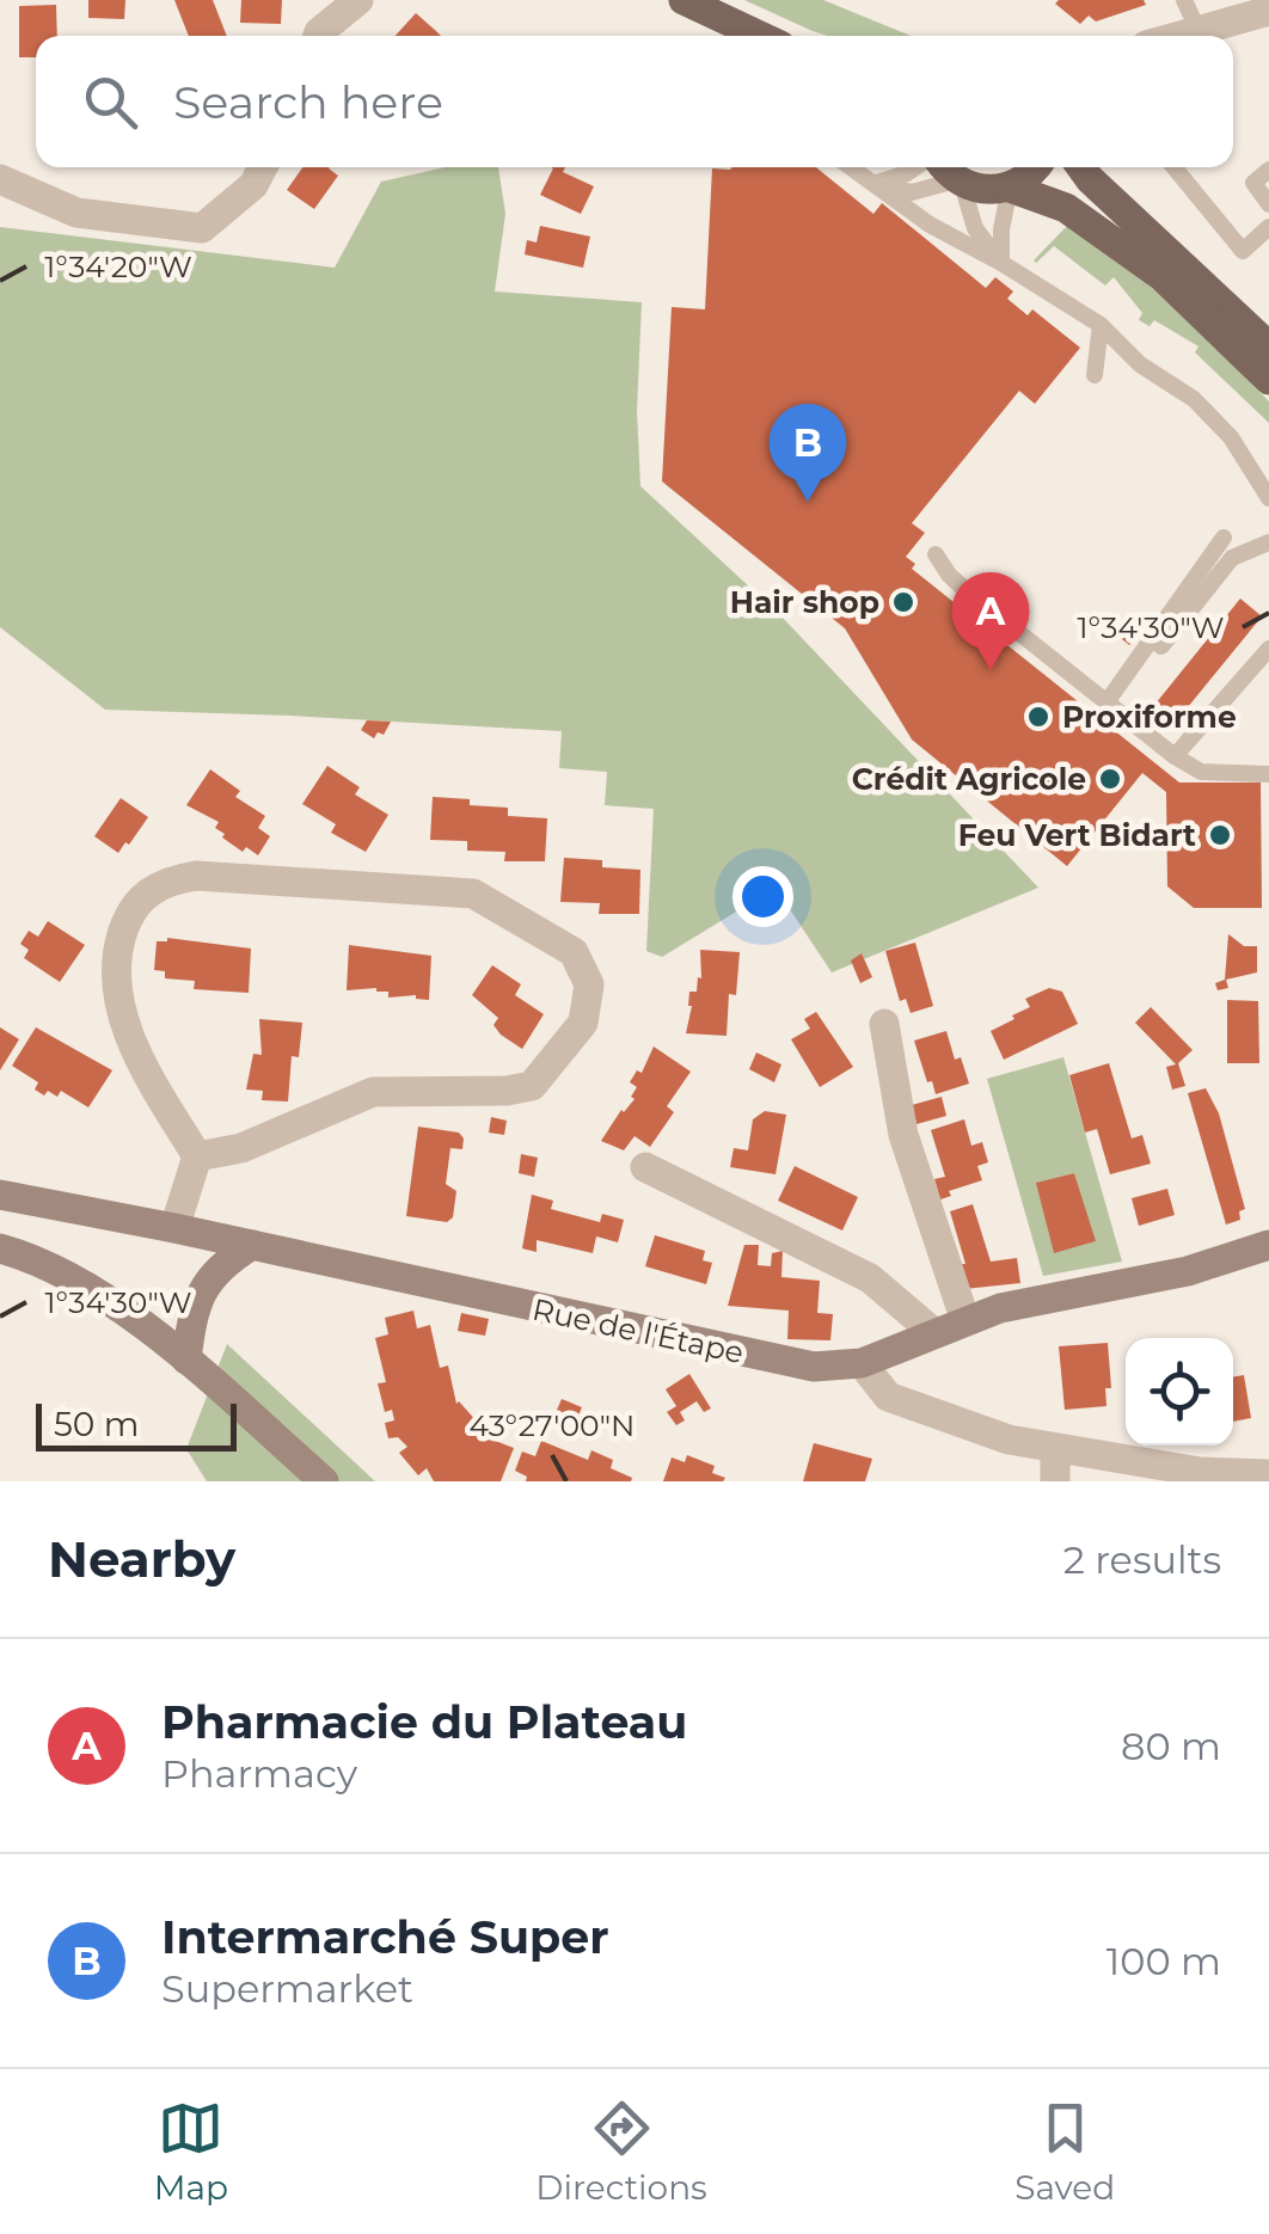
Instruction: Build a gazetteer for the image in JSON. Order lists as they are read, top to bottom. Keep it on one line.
{"streets":{"street":["Rue de l'Étape"]},"places":["Hair shop","Proxiforme","Crédit Agricole","Feu Vert Bidart"],"scale_bar":"50 m","page":{"search":"Search here","pins":["B","A"],"scale":"50 m","heading":["Nearby","2 results"],"list":[{"mark":"A","name":"Pharmacie du Plateau","note":"Pharmacy","value":"80 m"},{"mark":"B","name":"Intermarché Super","note":"Supermarket","value":"100 m"}],"nav":["Map","Directions","Saved"]},"coordinates":["1°34'20\"W","1°34'30\"W","43°27'00\"N"]}
